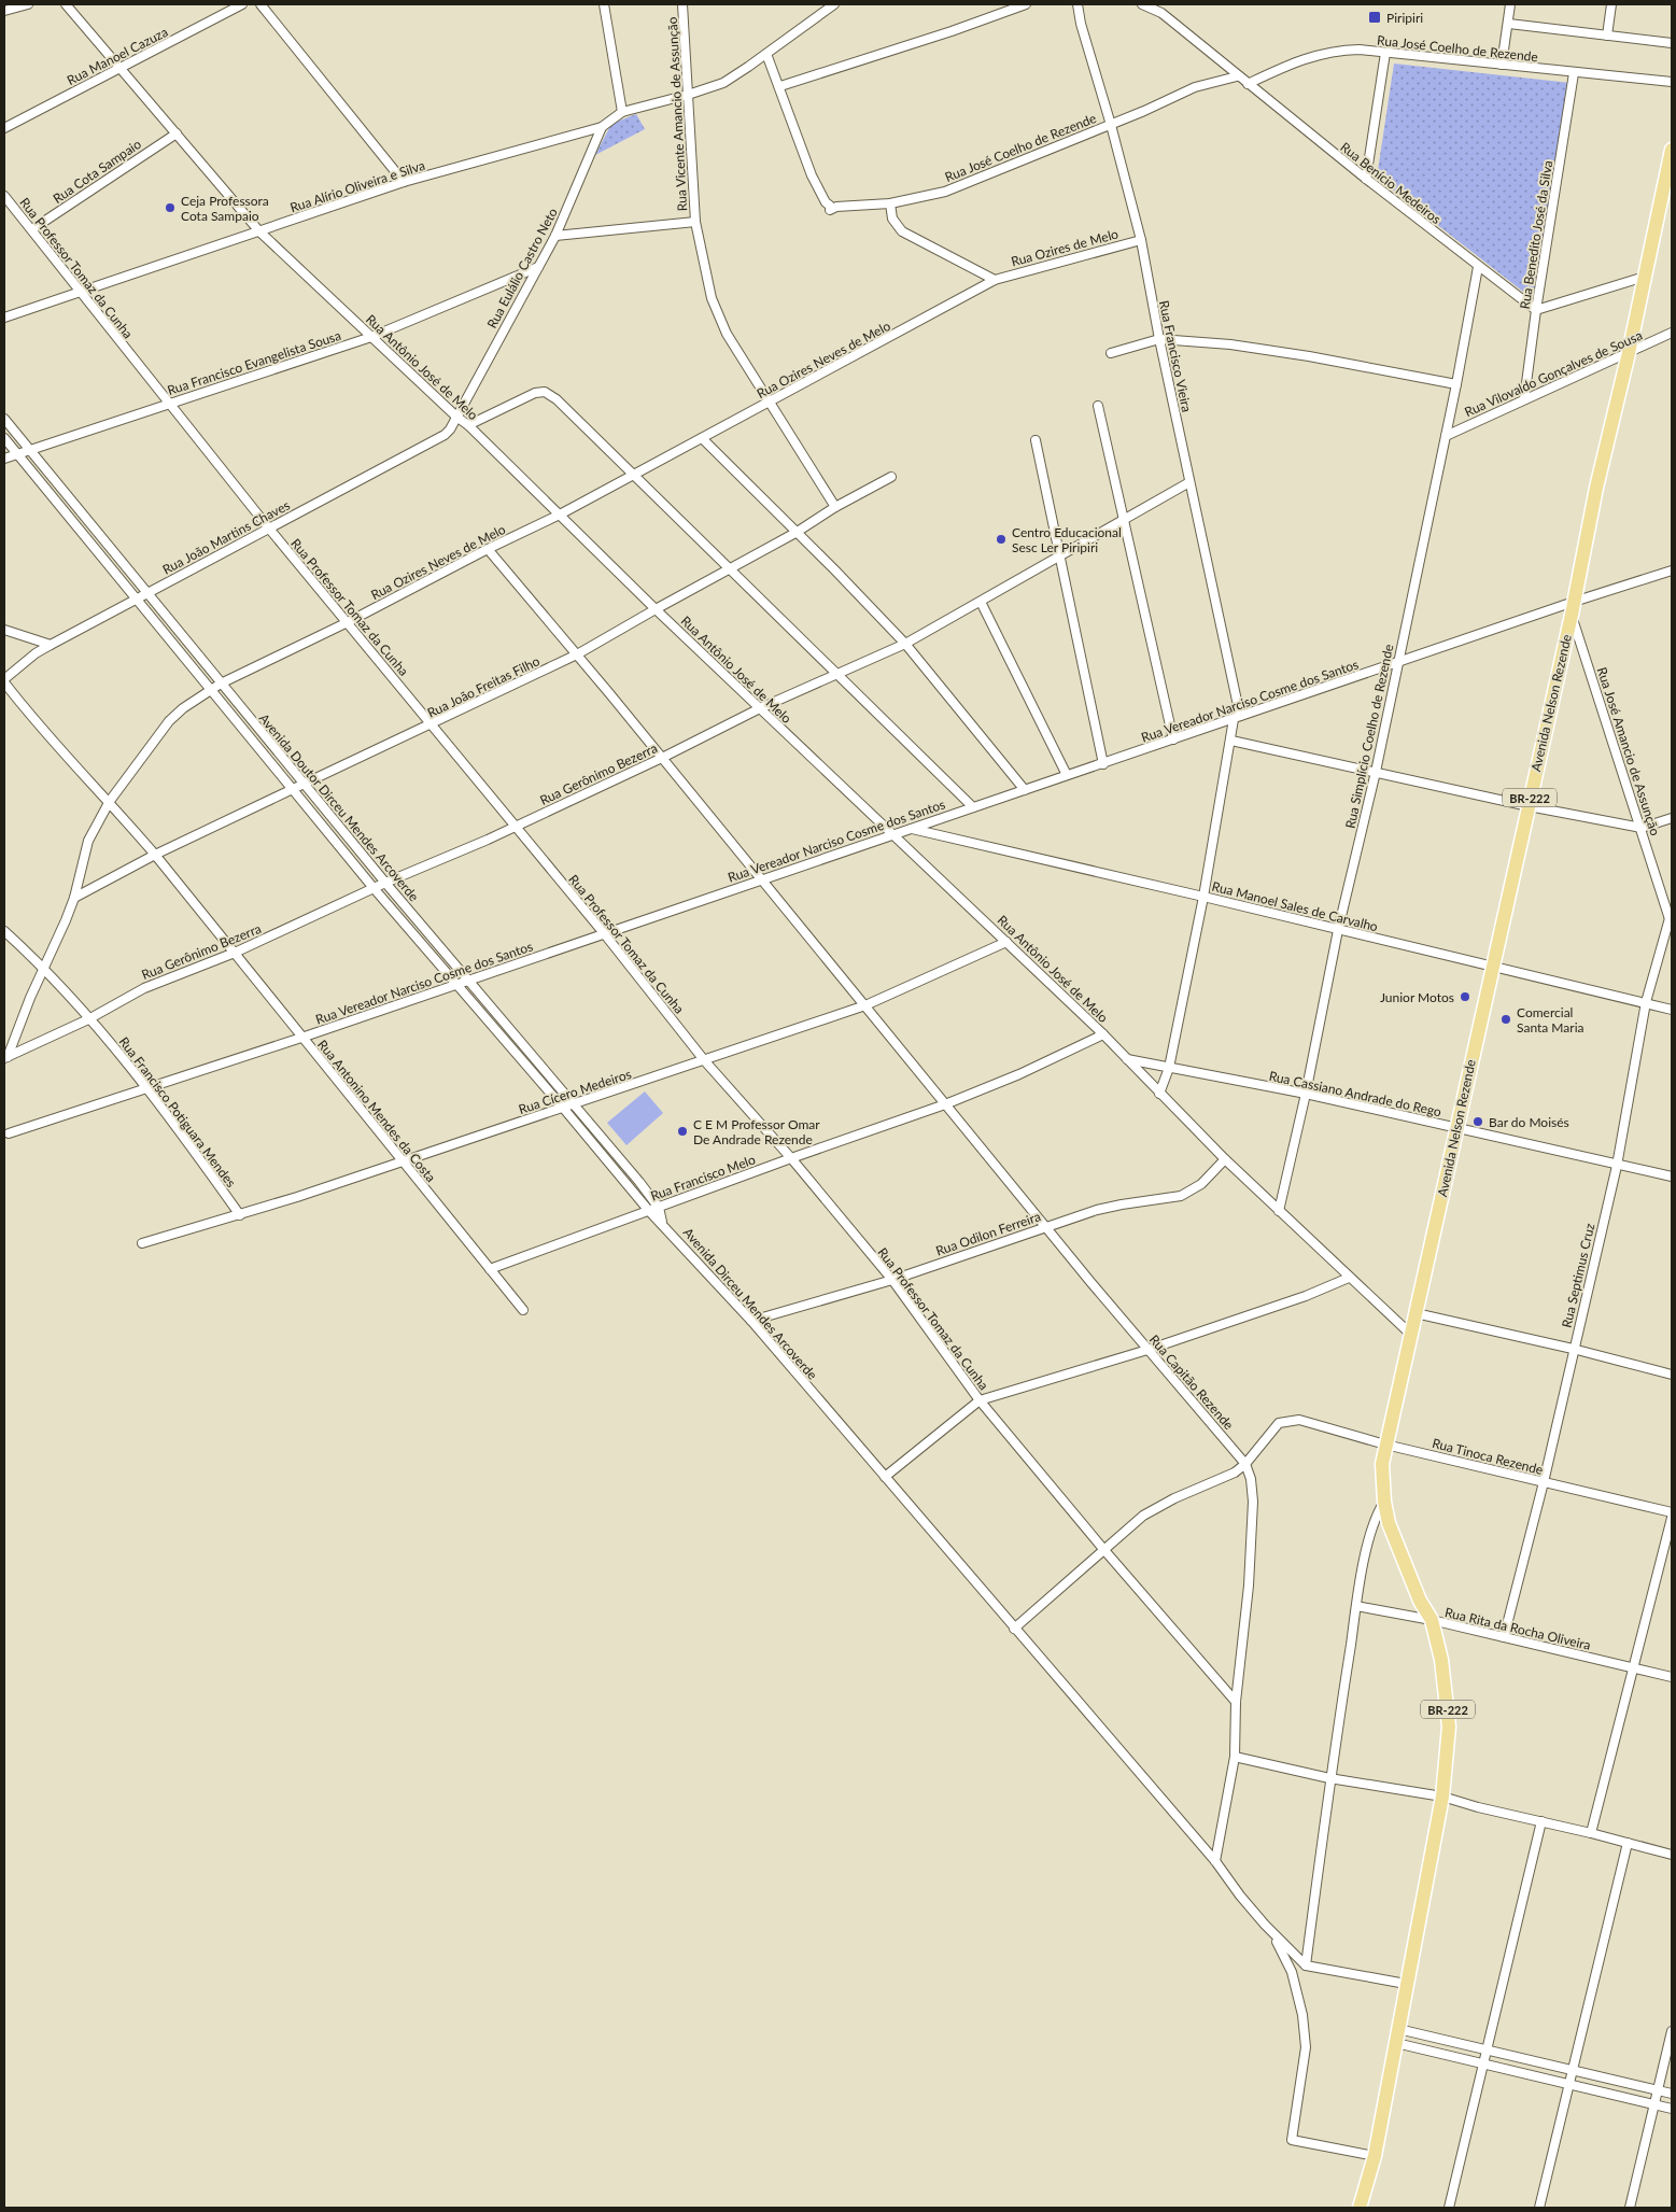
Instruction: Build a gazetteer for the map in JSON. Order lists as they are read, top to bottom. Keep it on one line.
{"streets":{"main road":["Avenida Nelson Rezende","BR-222"],"street":["Rua José Coelho de Rezende","Rua Manoel Cazuza","Rua Vicente Amancio de Assunção","Rua Cota Sampaio","Rua Benício Medeiros","Rua Alírio Oliveira e Silva","Rua Benedito José da Silva","Rua Ozires de Melo","Rua Professor Tomaz da Cunha","Rua Eulálio Castro Neto","Rua Francisco Vieira","Rua Ozires Neves de Melo","Rua Francisco Evangelista Sousa","Rua Antônio José de Melo","Rua Vilovaldo Gonçalves de Sousa","Rua João Martins Chaves","Rua João Freitas Filho","Rua Vereador Narciso Cosme dos Santos","Rua Simplício Coelho de Rezende","Rua José Amancio de Assunção","Rua Gerônimo Bezerra","Avenida Doutor Dirceu Mendes Arcoverde","Rua Manoel Sales de Carvalho","Rua Cícero Medeiros","Rua Cassiano Andrade do Rego","Rua Antonino Mendes da Costa","Rua Francisco Potiguara Mendes","Rua Francisco Melo","Rua Odilon Ferreira","Rua Septimus Cruz","Avenida Dirceu Mendes Arcoverde","Rua Capitão Rezende","Rua Tinoca Rezende","Rua Rita da Rocha Oliveira"]},"crossings":[["Rua José Coelho de Rezende","Rua Benício Medeiros"],["Rua José Coelho de Rezende","Rua Benedito José da Silva"],["Rua José Coelho de Rezende","Rua Francisco Vieira"],["Rua Manoel Cazuza","Rua Antônio José de Melo"],["Rua Vicente Amancio de Assunção","Rua Alírio Oliveira e Silva"],["Rua Vicente Amancio de Assunção","Rua Ozires Neves de Melo"],["Rua Vicente Amancio de Assunção","Rua João Freitas Filho"],["Rua Cota Sampaio","Rua Professor Tomaz da Cunha"],["Rua Cota Sampaio","Rua Antônio José de Melo"],["Rua Benício Medeiros","Rua Benedito José da Silva"],["Rua Benício Medeiros","Rua Simplício Coelho de Rezende"],["Rua Alírio Oliveira e Silva","Rua Professor Tomaz da Cunha"],["Rua Alírio Oliveira e Silva","Rua Eulálio Castro Neto"],["Rua Alírio Oliveira e Silva","Rua Antônio José de Melo"],["Rua Benedito José da Silva","Rua Vilovaldo Gonçalves de Sousa"],["Rua Ozires de Melo","Rua Francisco Vieira"],["Rua Ozires de Melo","Rua Ozires Neves de Melo"],["Rua Professor Tomaz da Cunha","Rua Ozires Neves de Melo"],["Rua Professor Tomaz da Cunha","Rua Francisco Evangelista Sousa"],["Rua Professor Tomaz da Cunha","Rua João Martins Chaves"],["Rua Professor Tomaz da Cunha","Rua João Freitas Filho"],["Rua Professor Tomaz da Cunha","Rua Vereador Narciso Cosme dos Santos"],["Rua Professor Tomaz da Cunha","Rua Gerônimo Bezerra"],["Rua Professor Tomaz da Cunha","Rua Cícero Medeiros"],["Rua Professor Tomaz da Cunha","Rua Francisco Melo"],["Rua Professor Tomaz da Cunha","Rua Odilon Ferreira"],["Rua Professor Tomaz da Cunha","Rua Capitão Rezende"],["Rua Eulálio Castro Neto","Rua Francisco Evangelista Sousa"],["Rua Eulálio Castro Neto","Rua Antônio José de Melo"],["Rua Eulálio Castro Neto","Rua João Martins Chaves"],["Rua Francisco Vieira","Rua Antônio José de Melo"],["Rua Francisco Vieira","Rua Vereador Narciso Cosme dos Santos"],["Rua Francisco Vieira","Rua Gerônimo Bezerra"],["Rua Francisco Vieira","Rua Manoel Sales de Carvalho"],["Rua Francisco Vieira","Rua Cassiano Andrade do Rego"],["Rua Ozires Neves de Melo","Rua Antônio José de Melo"],["Rua Ozires Neves de Melo","Rua João Freitas Filho"],["Rua Ozires Neves de Melo","Rua Gerônimo Bezerra"],["Rua Ozires Neves de Melo","Avenida Doutor Dirceu Mendes Arcoverde"],["Rua Ozires Neves de Melo","Rua Antonino Mendes da Costa"],["Rua Ozires Neves de Melo","Rua Francisco Potiguara Mendes"],["Rua Ozires Neves de Melo","Rua Capitão Rezende"],["Rua Francisco Evangelista Sousa","Rua Antônio José de Melo"],["Rua Francisco Evangelista Sousa","Avenida Doutor Dirceu Mendes Arcoverde"],["Rua Antônio José de Melo","Rua João Martins Chaves"],["Rua Antônio José de Melo","Rua João Freitas Filho"],["Rua Antônio José de Melo","Rua Vereador Narciso Cosme dos Santos"],["Rua Antônio José de Melo","Avenida Nelson Rezende"],["Rua Antônio José de Melo","Rua Simplício Coelho de Rezende"],["Rua Antônio José de Melo","Rua Gerônimo Bezerra"],["Rua Antônio José de Melo","Rua Cícero Medeiros"],["Rua Antônio José de Melo","Rua Cassiano Andrade do Rego"],["Rua Antônio José de Melo","Rua Francisco Melo"],["Rua Antônio José de Melo","Rua Odilon Ferreira"],["Rua Vilovaldo Gonçalves de Sousa","Avenida Nelson Rezende"],["Rua Vilovaldo Gonçalves de Sousa","Rua Simplício Coelho de Rezende"],["Rua João Martins Chaves","Avenida Doutor Dirceu Mendes Arcoverde"],["Rua João Martins Chaves","Rua Antonino Mendes da Costa"],["Rua João Freitas Filho","Avenida Doutor Dirceu Mendes Arcoverde"],["Rua João Freitas Filho","Rua Antonino Mendes da Costa"],["Rua João Freitas Filho","Rua Capitão Rezende"],["Rua Vereador Narciso Cosme dos Santos","Avenida Nelson Rezende"],["Rua Vereador Narciso Cosme dos Santos","Rua Simplício Coelho de Rezende"],["Rua Vereador Narciso Cosme dos Santos","Rua José Amancio de Assunção"],["Rua Vereador Narciso Cosme dos Santos","Avenida Doutor Dirceu Mendes Arcoverde"],["Rua Vereador Narciso Cosme dos Santos","Rua Manoel Sales de Carvalho"],["Rua Vereador Narciso Cosme dos Santos","Rua Antonino Mendes da Costa"],["Rua Vereador Narciso Cosme dos Santos","Rua Francisco Potiguara Mendes"],["Rua Vereador Narciso Cosme dos Santos","Rua Capitão Rezende"],["Avenida Nelson Rezende","Rua José Amancio de Assunção"],["Avenida Nelson Rezende","BR-222"],["Avenida Nelson Rezende","Rua Manoel Sales de Carvalho"],["Avenida Nelson Rezende","Rua Cassiano Andrade do Rego"],["Avenida Nelson Rezende","Rua Tinoca Rezende"],["Rua Simplício Coelho de Rezende","Rua Manoel Sales de Carvalho"],["Rua Simplício Coelho de Rezende","Rua Cassiano Andrade do Rego"],["Rua José Amancio de Assunção","Rua Septimus Cruz"],["Rua Gerônimo Bezerra","Avenida Doutor Dirceu Mendes Arcoverde"],["Rua Gerônimo Bezerra","Rua Antonino Mendes da Costa"],["Rua Gerônimo Bezerra","Rua Francisco Potiguara Mendes"],["Rua Gerônimo Bezerra","Rua Capitão Rezende"],["BR-222","Rua Tinoca Rezende"],["BR-222","Rua Rita da Rocha Oliveira"],["Avenida Doutor Dirceu Mendes Arcoverde","Rua Cícero Medeiros"],["Avenida Doutor Dirceu Mendes Arcoverde","Rua Francisco Melo"],["Avenida Doutor Dirceu Mendes Arcoverde","Avenida Dirceu Mendes Arcoverde"],["Rua Manoel Sales de Carvalho","Rua Septimus Cruz"],["Rua Cícero Medeiros","Rua Antonino Mendes da Costa"],["Rua Cícero Medeiros","Rua Francisco Potiguara Mendes"],["Rua Cícero Medeiros","Rua Capitão Rezende"],["Rua Cassiano Andrade do Rego","Rua Septimus Cruz"],["Rua Antonino Mendes da Costa","Rua Francisco Melo"],["Rua Francisco Melo","Avenida Dirceu Mendes Arcoverde"],["Rua Francisco Melo","Rua Capitão Rezende"],["Rua Odilon Ferreira","Avenida Dirceu Mendes Arcoverde"],["Rua Odilon Ferreira","Rua Capitão Rezende"],["Rua Septimus Cruz","Rua Tinoca Rezende"],["Rua Septimus Cruz","Rua Rita da Rocha Oliveira"],["Avenida Dirceu Mendes Arcoverde","Rua Capitão Rezende"],["Rua Capitão Rezende","Rua Tinoca Rezende"]],"places":{"transit":["Piripiri"],"other":["Ceja Professora Cota Sampaio","Centro Educacional Sesc Ler Piripiri","Junior Motos","Comercial Santa Maria","Bar do Moisés","C E M Professor Omar De Andrade Rezende"]}}
